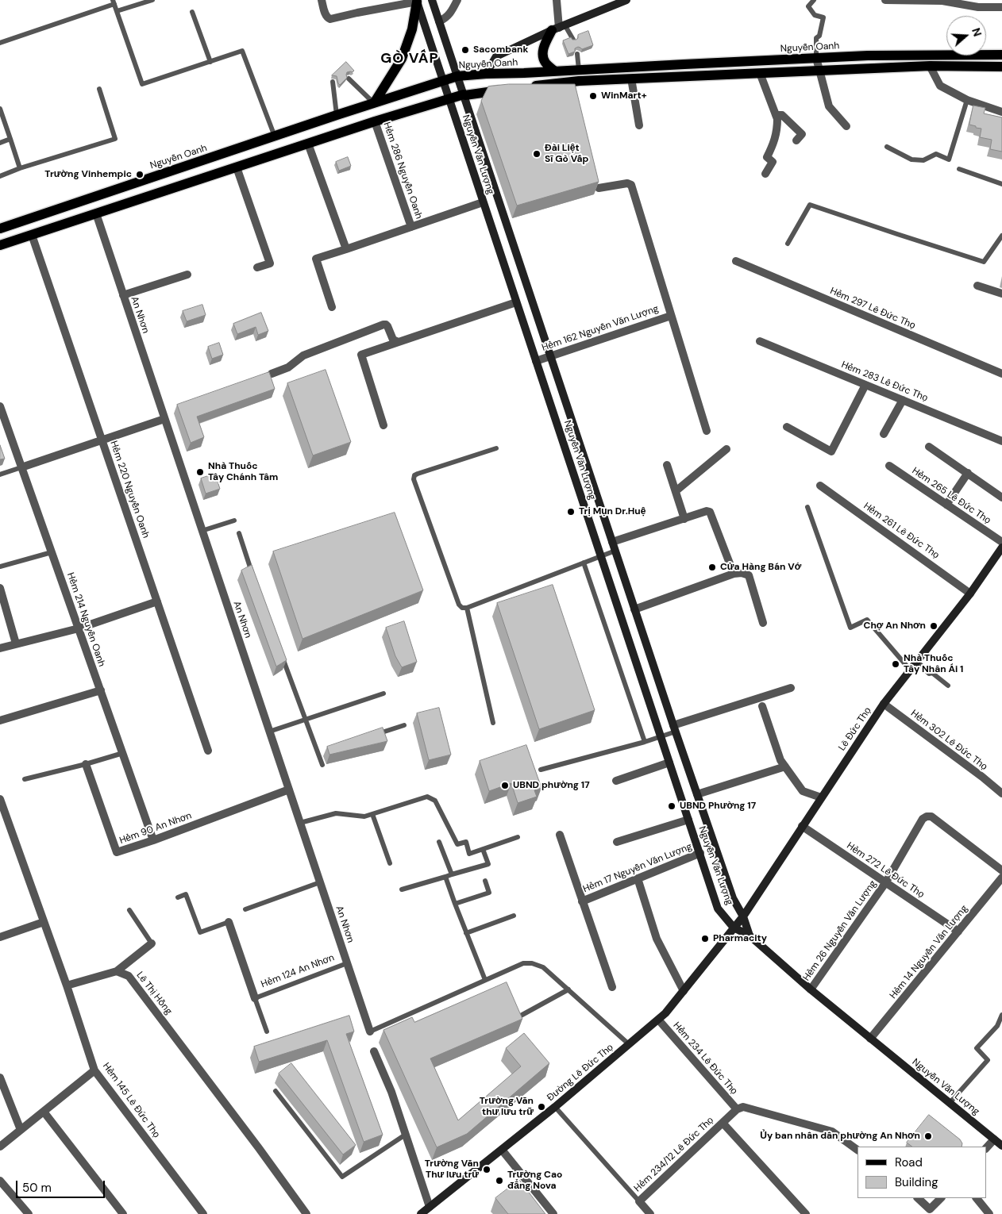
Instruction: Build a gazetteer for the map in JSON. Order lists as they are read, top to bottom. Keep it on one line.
{"streets":{"main road":["Nguyễn Oanh"],"street":["Nguyễn Văn Lượng","Hẻm 286 Nguyễn Oanh","Hẻm 297 Lê Đức Thọ","An Nhơn","Hẻm 162 Nguyễn Văn Lượng","Hẻm 283 Lê Đức Thọ","Hẻm 220 Nguyễn Oanh","Hẻm 265 Lê Đức Thọ","Hẻm 261 Lê Đức Thọ","Hẻm 214 Nguyễn Oanh","Lê Đức Thọ","Hẻm 302 Lê Đức Thọ","Hẻm 90 An Nhơn","Hẻm 17 Nguyễn Văn Lượng","Hẻm 272 Lê Đức Thọ","Hẻm 26 Nguyễn Văn Lượng","Hẻm 14 Nguyễn Văn Lượng","Hẻm 124 An Nhơn","Lê Thị Hồng","Hẻm 234 Lê Đức Thọ","Đường Lê Đức Thọ","Hẻm 145 Lê Đức Thọ","Hẻm 234/12 Lê Đức Thọ"]},"crossings":[["Nguyễn Oanh","Nguyễn Văn Lượng"],["Nguyễn Văn Lượng","Hẻm 162 Nguyễn Văn Lượng"],["Nguyễn Văn Lượng","Lê Đức Thọ"],["Nguyễn Văn Lượng","Hẻm 17 Nguyễn Văn Lượng"],["Nguyễn Văn Lượng","Hẻm 26 Nguyễn Văn Lượng"],["Nguyễn Văn Lượng","Hẻm 14 Nguyễn Văn Lượng"],["Nguyễn Văn Lượng","Đường Lê Đức Thọ"],["An Nhơn","Hẻm 90 An Nhơn"],["An Nhơn","Hẻm 124 An Nhơn"],["Hẻm 261 Lê Đức Thọ","Lê Đức Thọ"],["Hẻm 214 Nguyễn Oanh","Hẻm 90 An Nhơn"],["Lê Đức Thọ","Hẻm 302 Lê Đức Thọ"],["Lê Đức Thọ","Hẻm 272 Lê Đức Thọ"],["Lê Đức Thọ","Đường Lê Đức Thọ"],["Hẻm 272 Lê Đức Thọ","Hẻm 26 Nguyễn Văn Lượng"],["Hẻm 272 Lê Đức Thọ","Hẻm 14 Nguyễn Văn Lượng"],["Hẻm 234 Lê Đức Thọ","Đường Lê Đức Thọ"],["Hẻm 234 Lê Đức Thọ","Hẻm 234/12 Lê Đức Thọ"]],"districts":["GÒ VẤP"],"places":["Sacombank","WinMart+","Đài Liệt Sĩ Gò Vấp","Trường Vinhempic","Nhà Thuốc Tây Chánh Tâm","Trị Mụn Dr.Huệ","Cửa Hàng Bán Vớ","Chợ An Nhơn","Nhà Thuốc Tây Nhân Ái 1","UBND phường 17","UBND Phường 17","Pharmacity","Trường Văn thư lưu trữ","Ủy ban nhân dân phường An Nhơn","Trường Văn Thư lưu trữ","Trường Cao đẳng Nova"],"legend":["Road","Building"],"scale_bar":"50 m","north":"right"}
